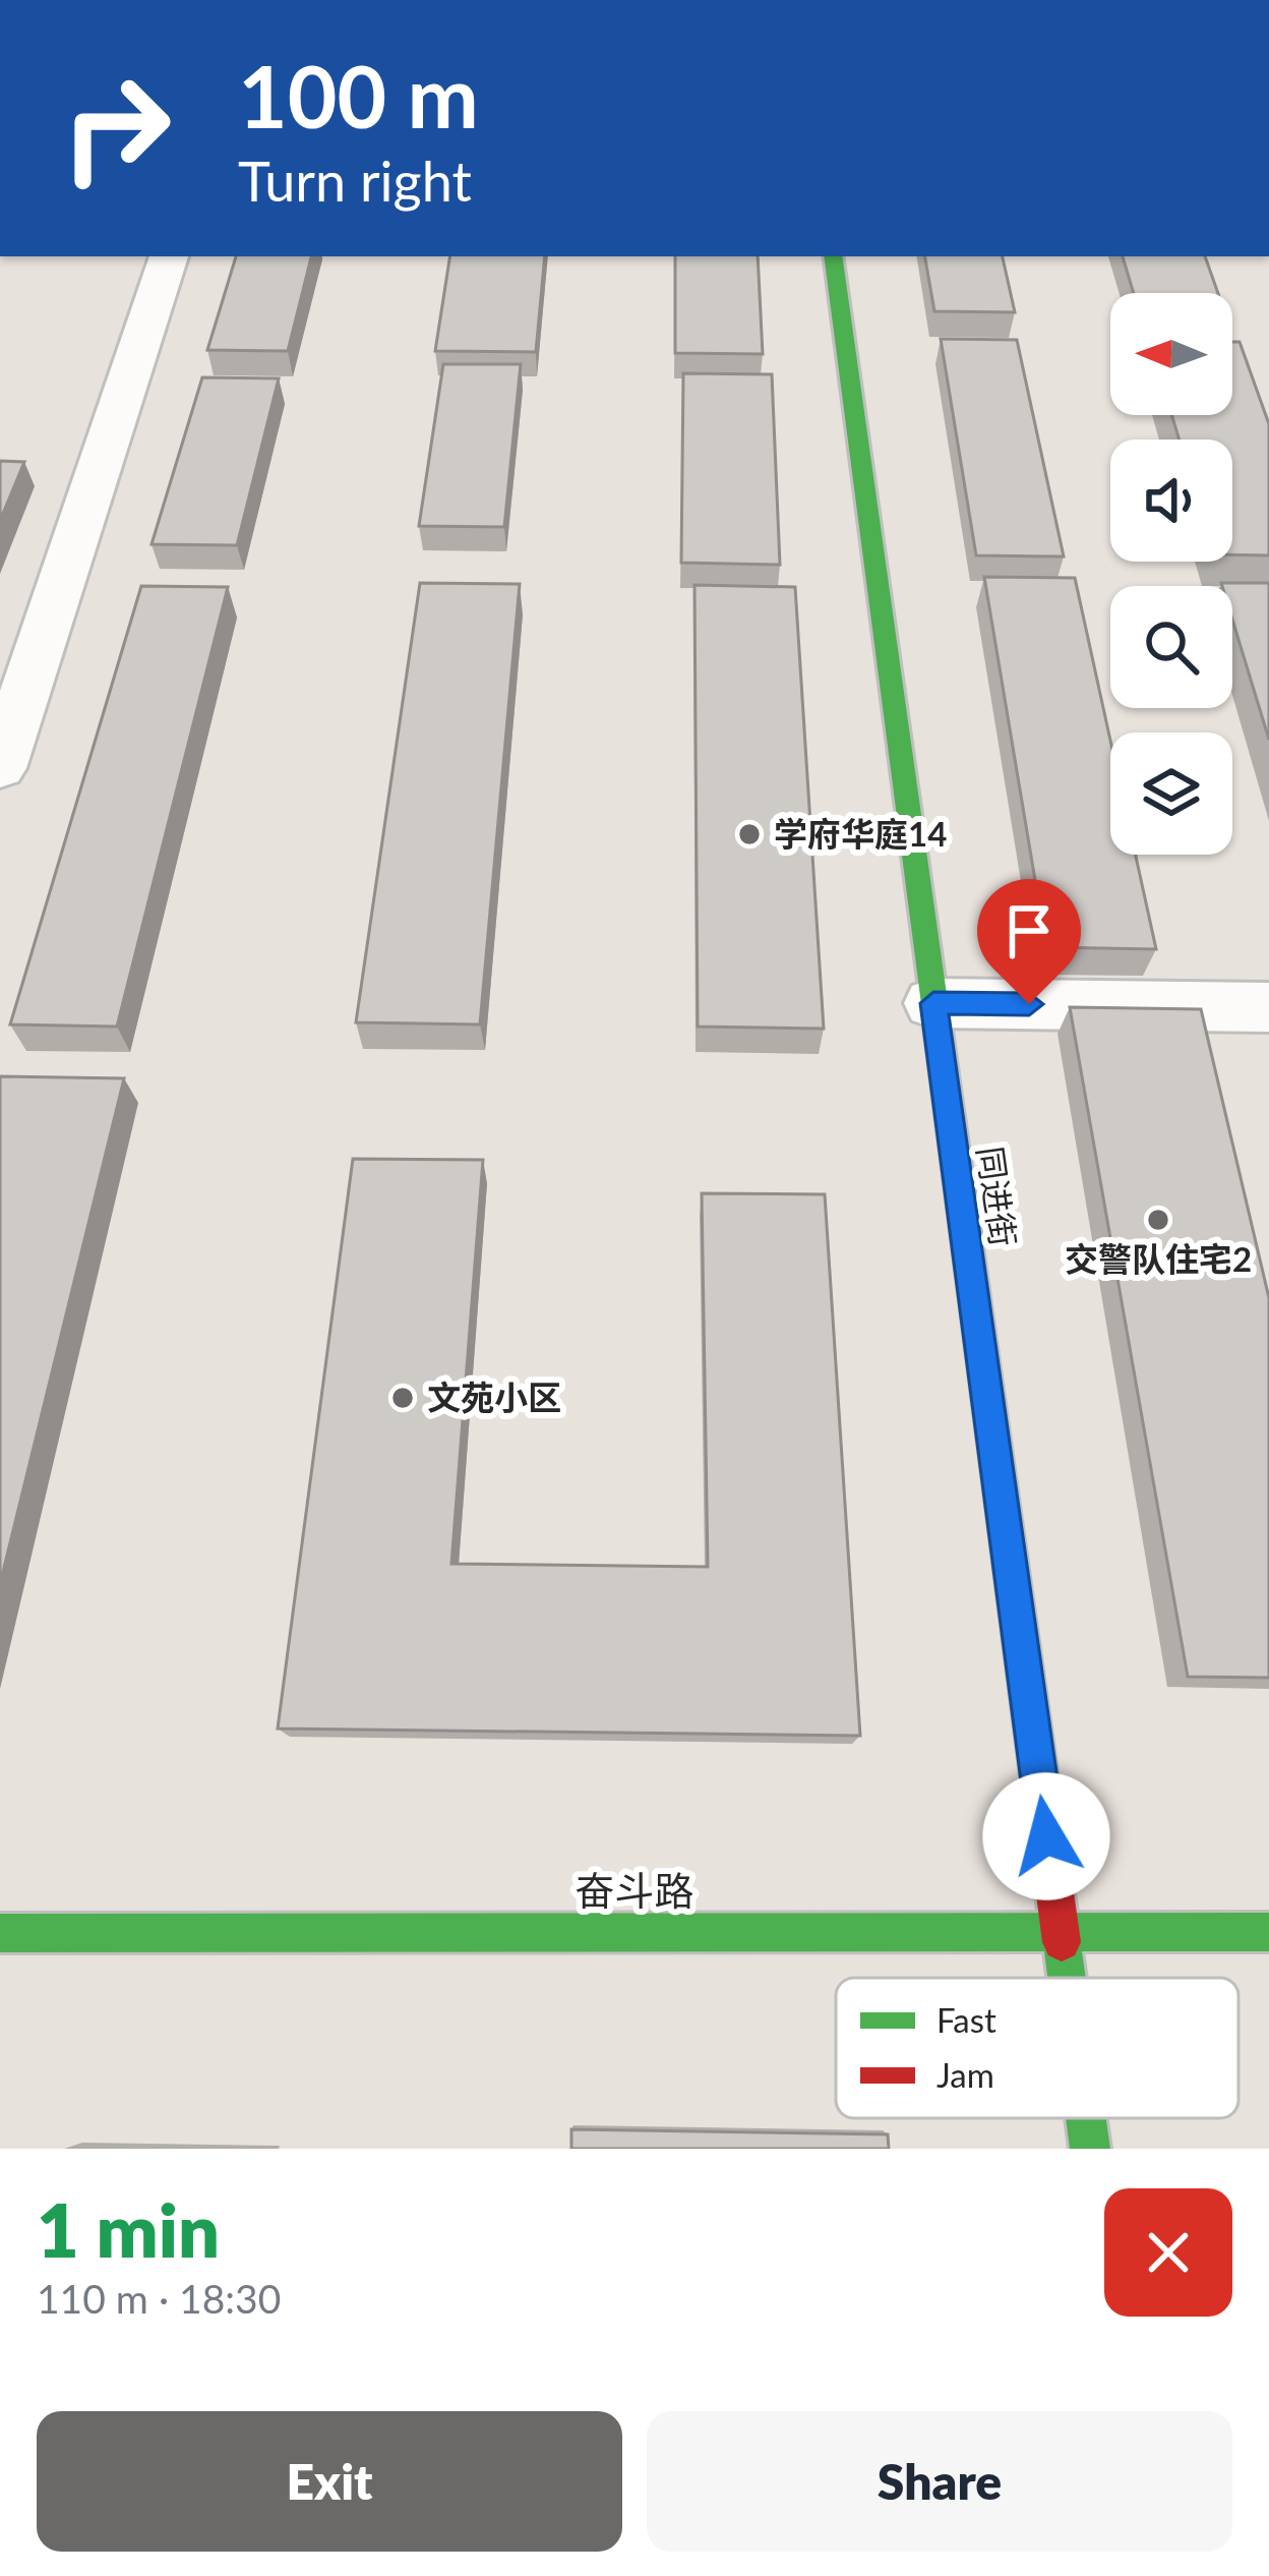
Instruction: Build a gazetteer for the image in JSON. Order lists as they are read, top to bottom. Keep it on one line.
{"streets":{"street":["同进街","奋斗路"]},"crossings":[["同进街","奋斗路"]],"places":["学府华庭14","交警队住宅2","文苑小区"],"legend":["Fast","Jam"],"north":"left","page":{"turn":["100 m","Turn right"],"heading":["1 min","110 m · 18:30"],"buttons":["Exit","Share"]}}
